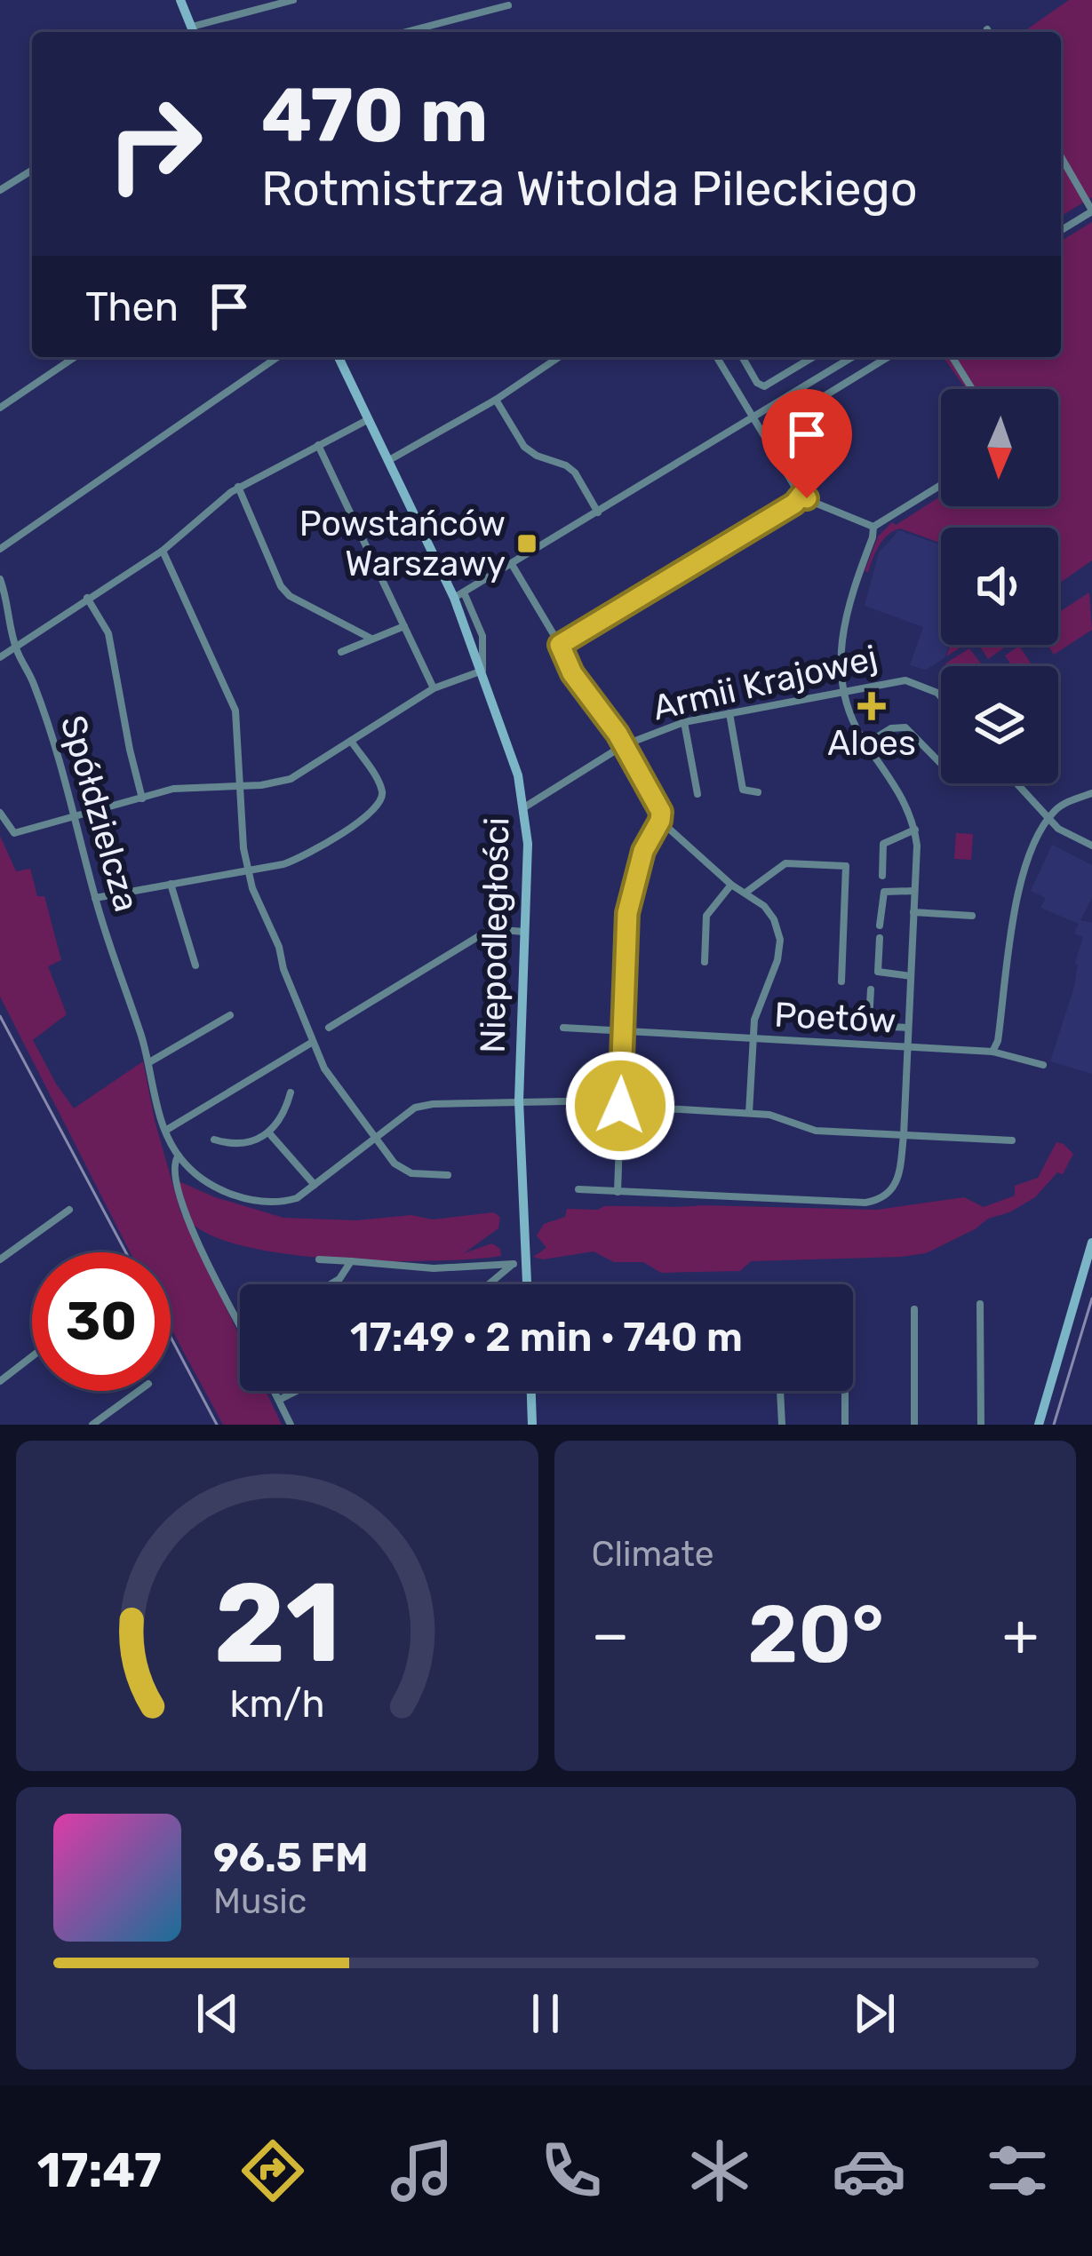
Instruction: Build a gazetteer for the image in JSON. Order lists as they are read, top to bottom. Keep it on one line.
{"streets":{"street":["Armii Krajowej","Spółdzielcza","Niepodległości","Poetów"]},"crossings":[["Armii Krajowej","Niepodległości"]],"places":{"transit":["Powstańców Warszawy"],"health":["Aloes"]},"north":"bottom","page":{"turn":["470 m","Rotmistrza Witolda Pileckiego"],"then":"Then","limit":"30","trip":"17:49 · 2 min · 740 m","tile":"Climate","heat":["−","20°","+"],"song":["96.5 FM","Music"],"tabs":"17:47","gauge":["21","km/h"]}}
